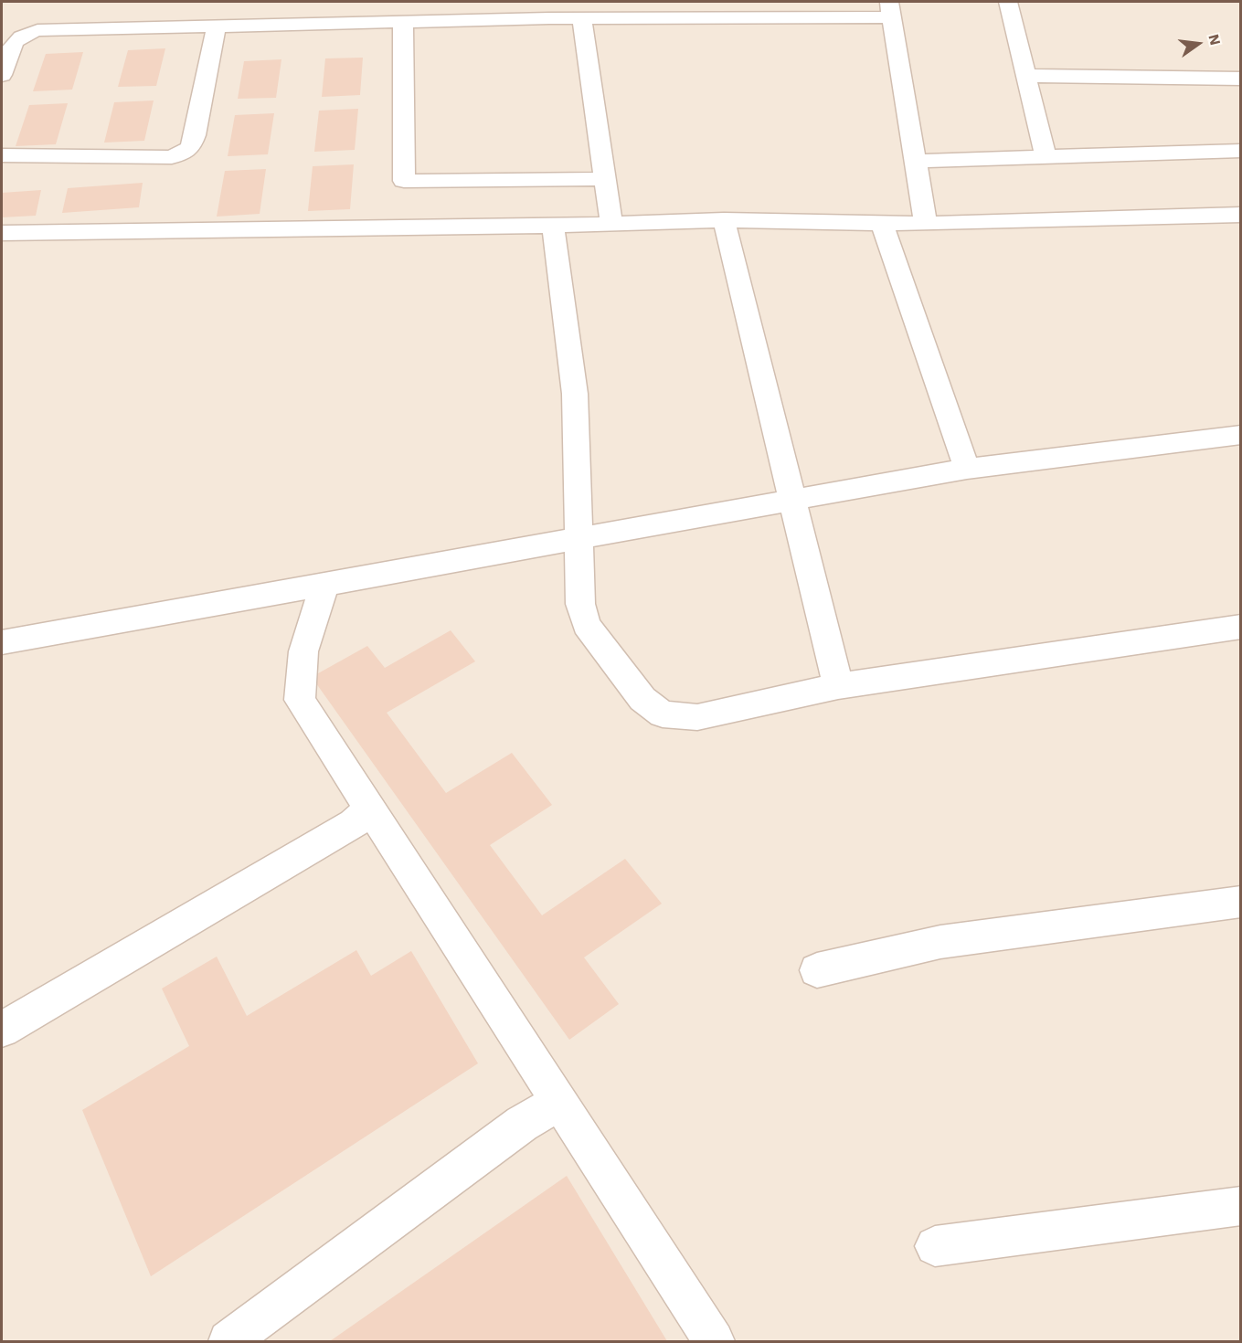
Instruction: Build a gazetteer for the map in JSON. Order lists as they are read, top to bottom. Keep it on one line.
{"north":"right"}
